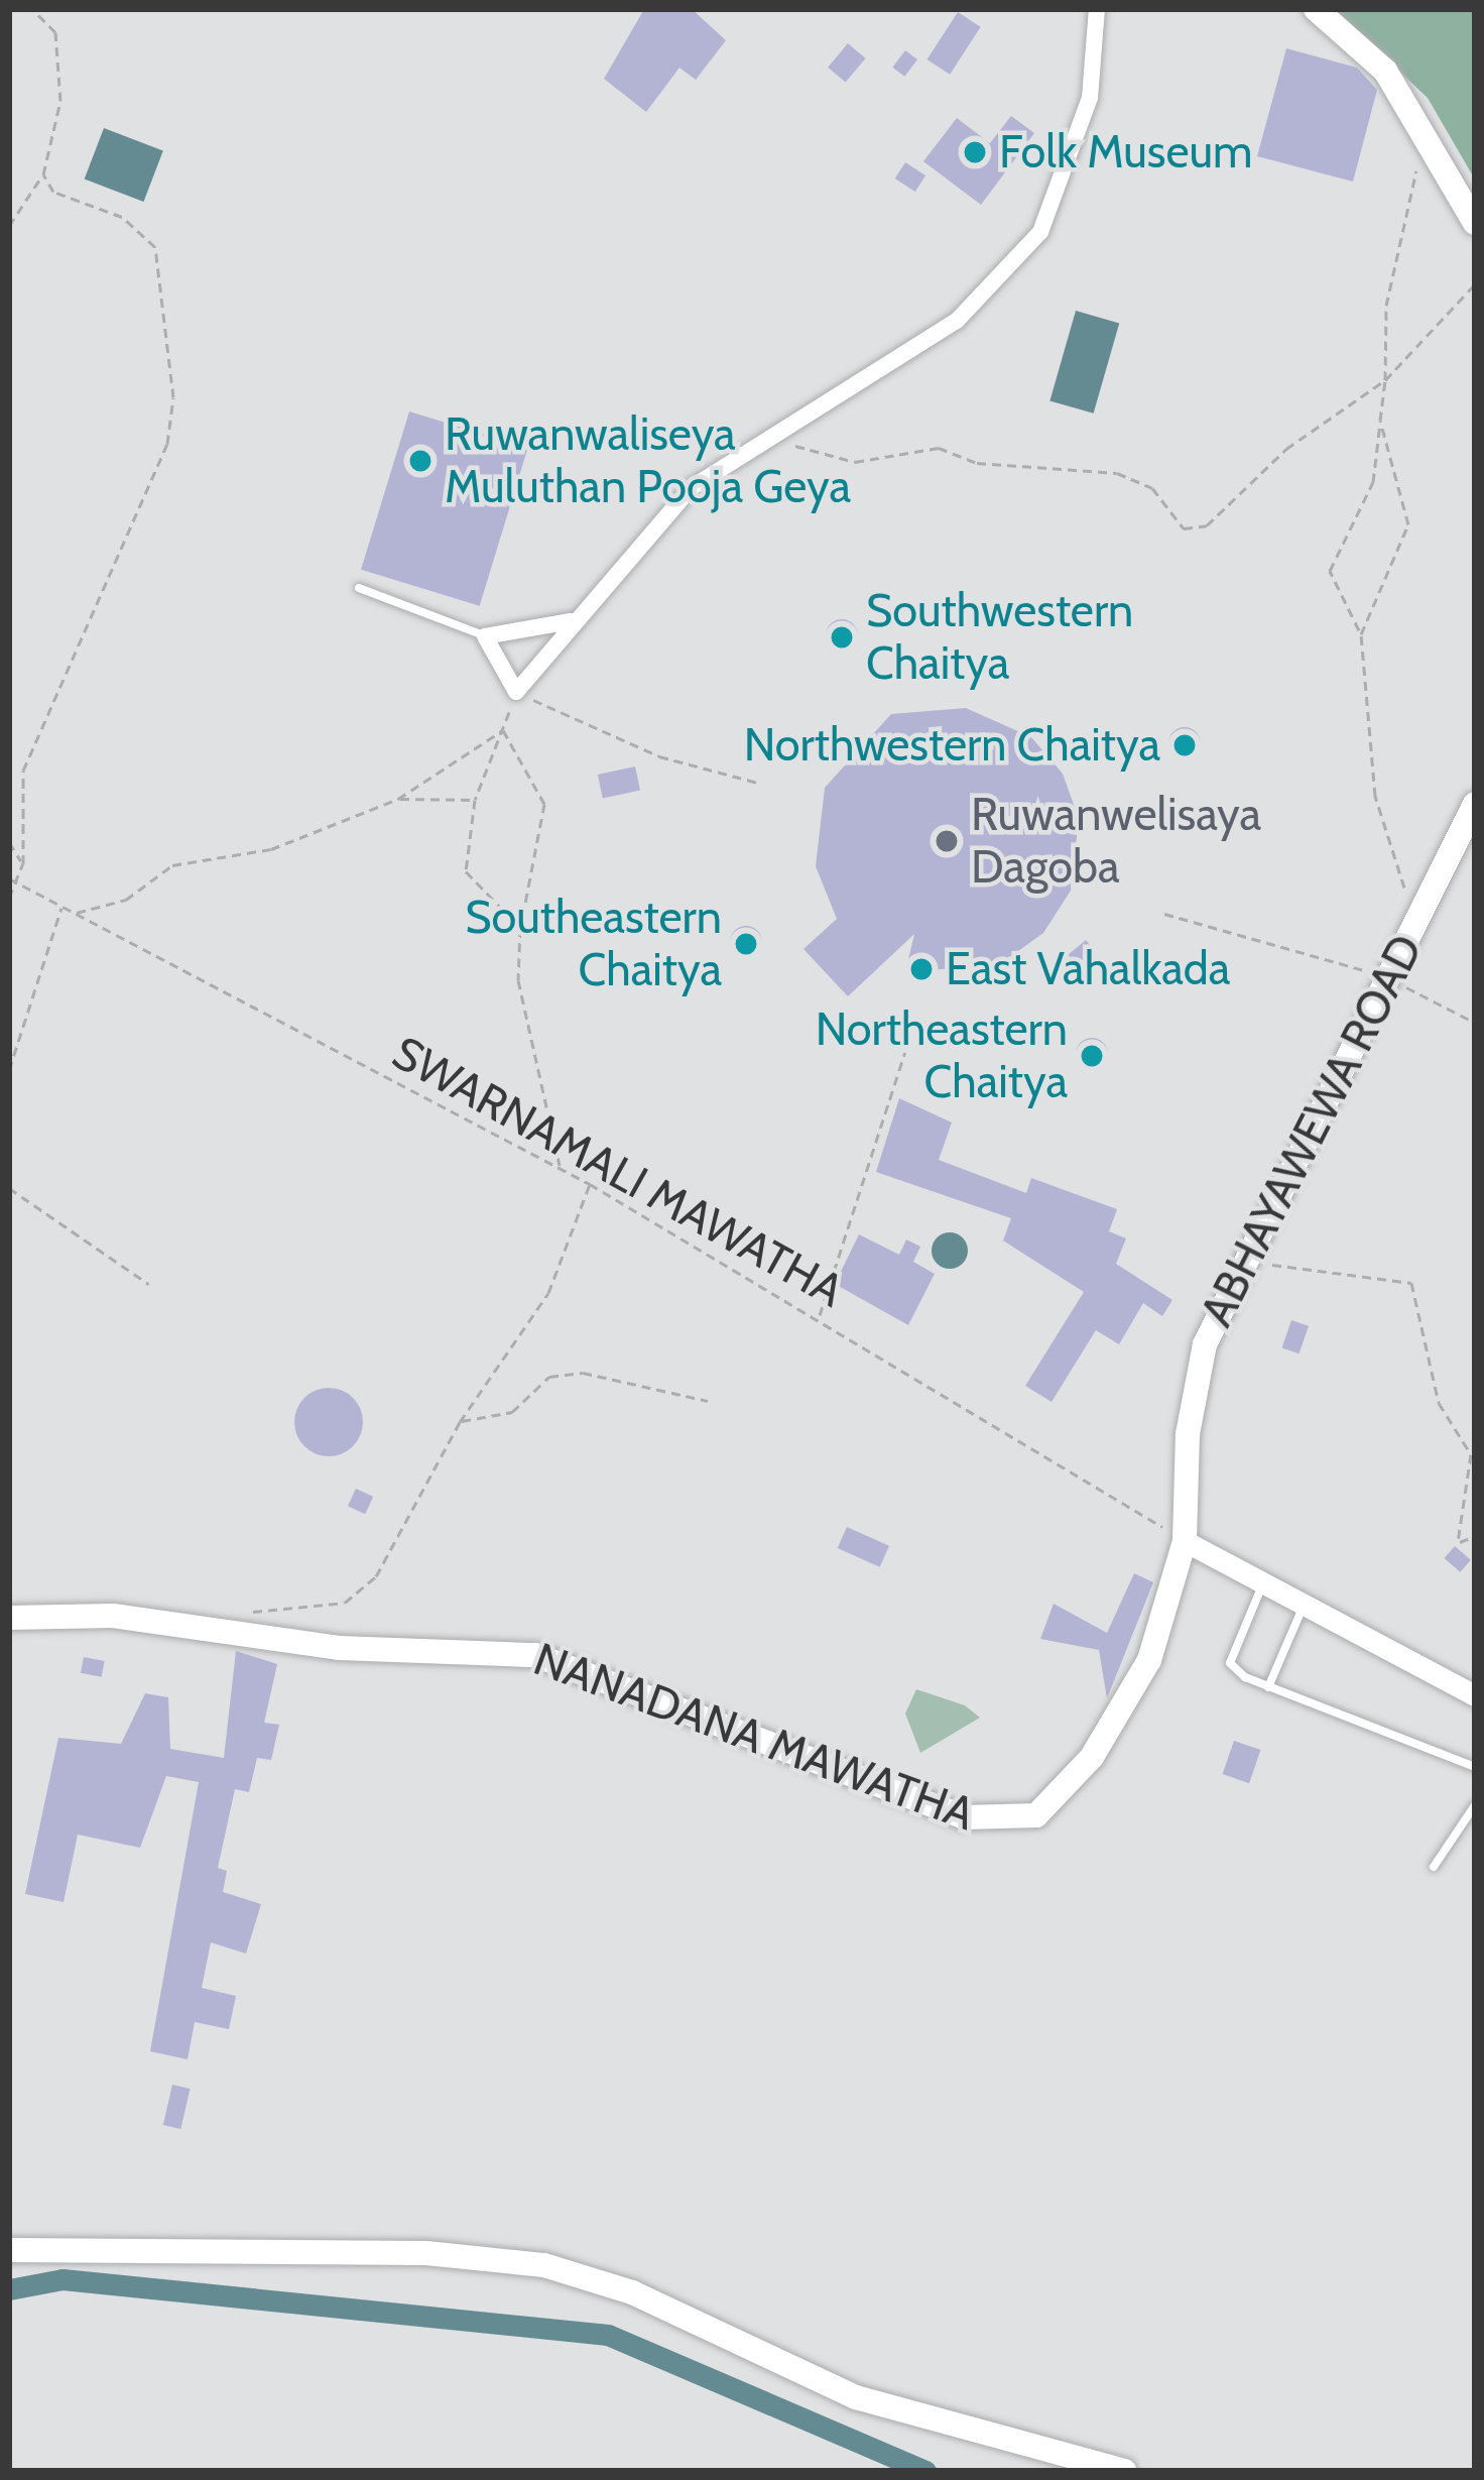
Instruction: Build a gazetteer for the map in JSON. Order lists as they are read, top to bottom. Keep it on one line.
{"streets":{"main road":["ABHAYAWEWA ROAD","NANADANA MAWATHA"],"path":["SWARNAMALI MAWATHA"]},"crossings":[["ABHAYAWEWA ROAD","SWARNAMALI MAWATHA"],["ABHAYAWEWA ROAD","NANADANA MAWATHA"],["SWARNAMALI MAWATHA","NANADANA MAWATHA"]],"places":["Folk Museum","Ruwanwaliseya Muluthan Pooja Geya","Southwestern Chaitya","Northwestern Chaitya","Ruwanwelisaya Dagoba","Southeastern Chaitya","East Vahalkada","Northeastern Chaitya"]}
